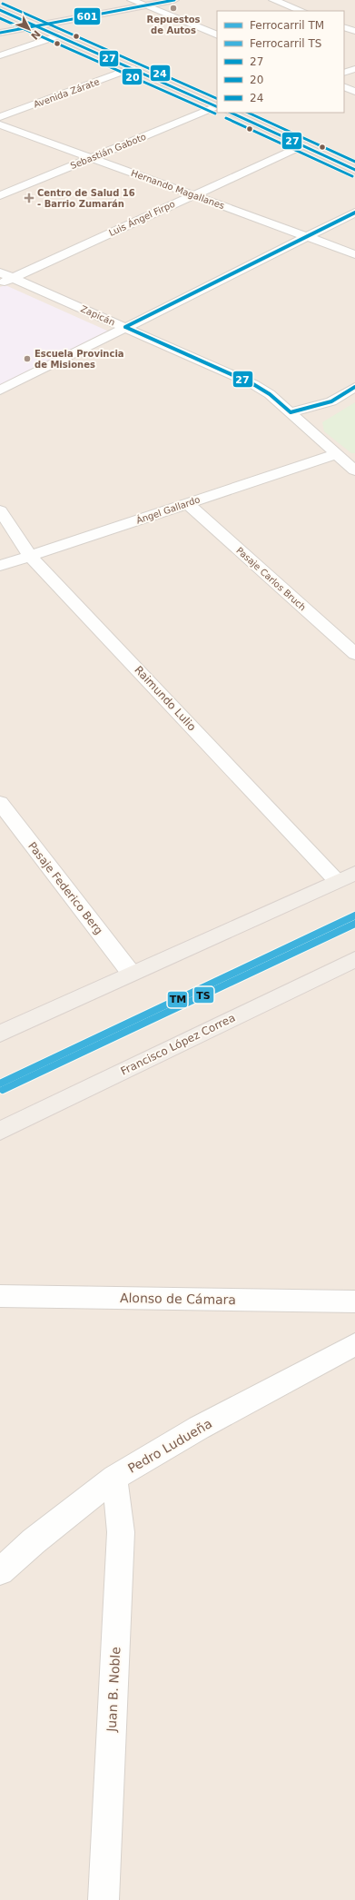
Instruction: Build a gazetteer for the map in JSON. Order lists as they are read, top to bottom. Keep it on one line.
{"streets":{"main road":["Francisco López Correa"],"street":["Avenida Zárate","Sebastián Gaboto","Hernando Magallanes","Luis Ángel Firpo","Zapicán","Ángel Gallardo","Pasaje Carlos Bruch","Raimundo Lulio","Pasaje Federico Berg","Alonso de Cámara","Pedro Ludueña","Juan B. Noble"]},"crossings":[["Sebastián Gaboto","Hernando Magallanes"],["Hernando Magallanes","Luis Ángel Firpo"],["Luis Ángel Firpo","Zapicán"],["Zapicán","Ángel Gallardo"],["Ángel Gallardo","Pasaje Carlos Bruch"],["Ángel Gallardo","Raimundo Lulio"],["Pedro Ludueña","Juan B. Noble"]],"places":{"other":["Repuestos de Autos","Escuela Provincia de Misiones"],"health":["Centro de Salud 16 - Barrio Zumarán"]},"lines":["transit line 601","transit line 24","transit line 27","transit line 20","rail line TM","rail line TS"],"legend":["Ferrocarril TM","Ferrocarril TS","27","20","24"],"north":"bottom right"}
